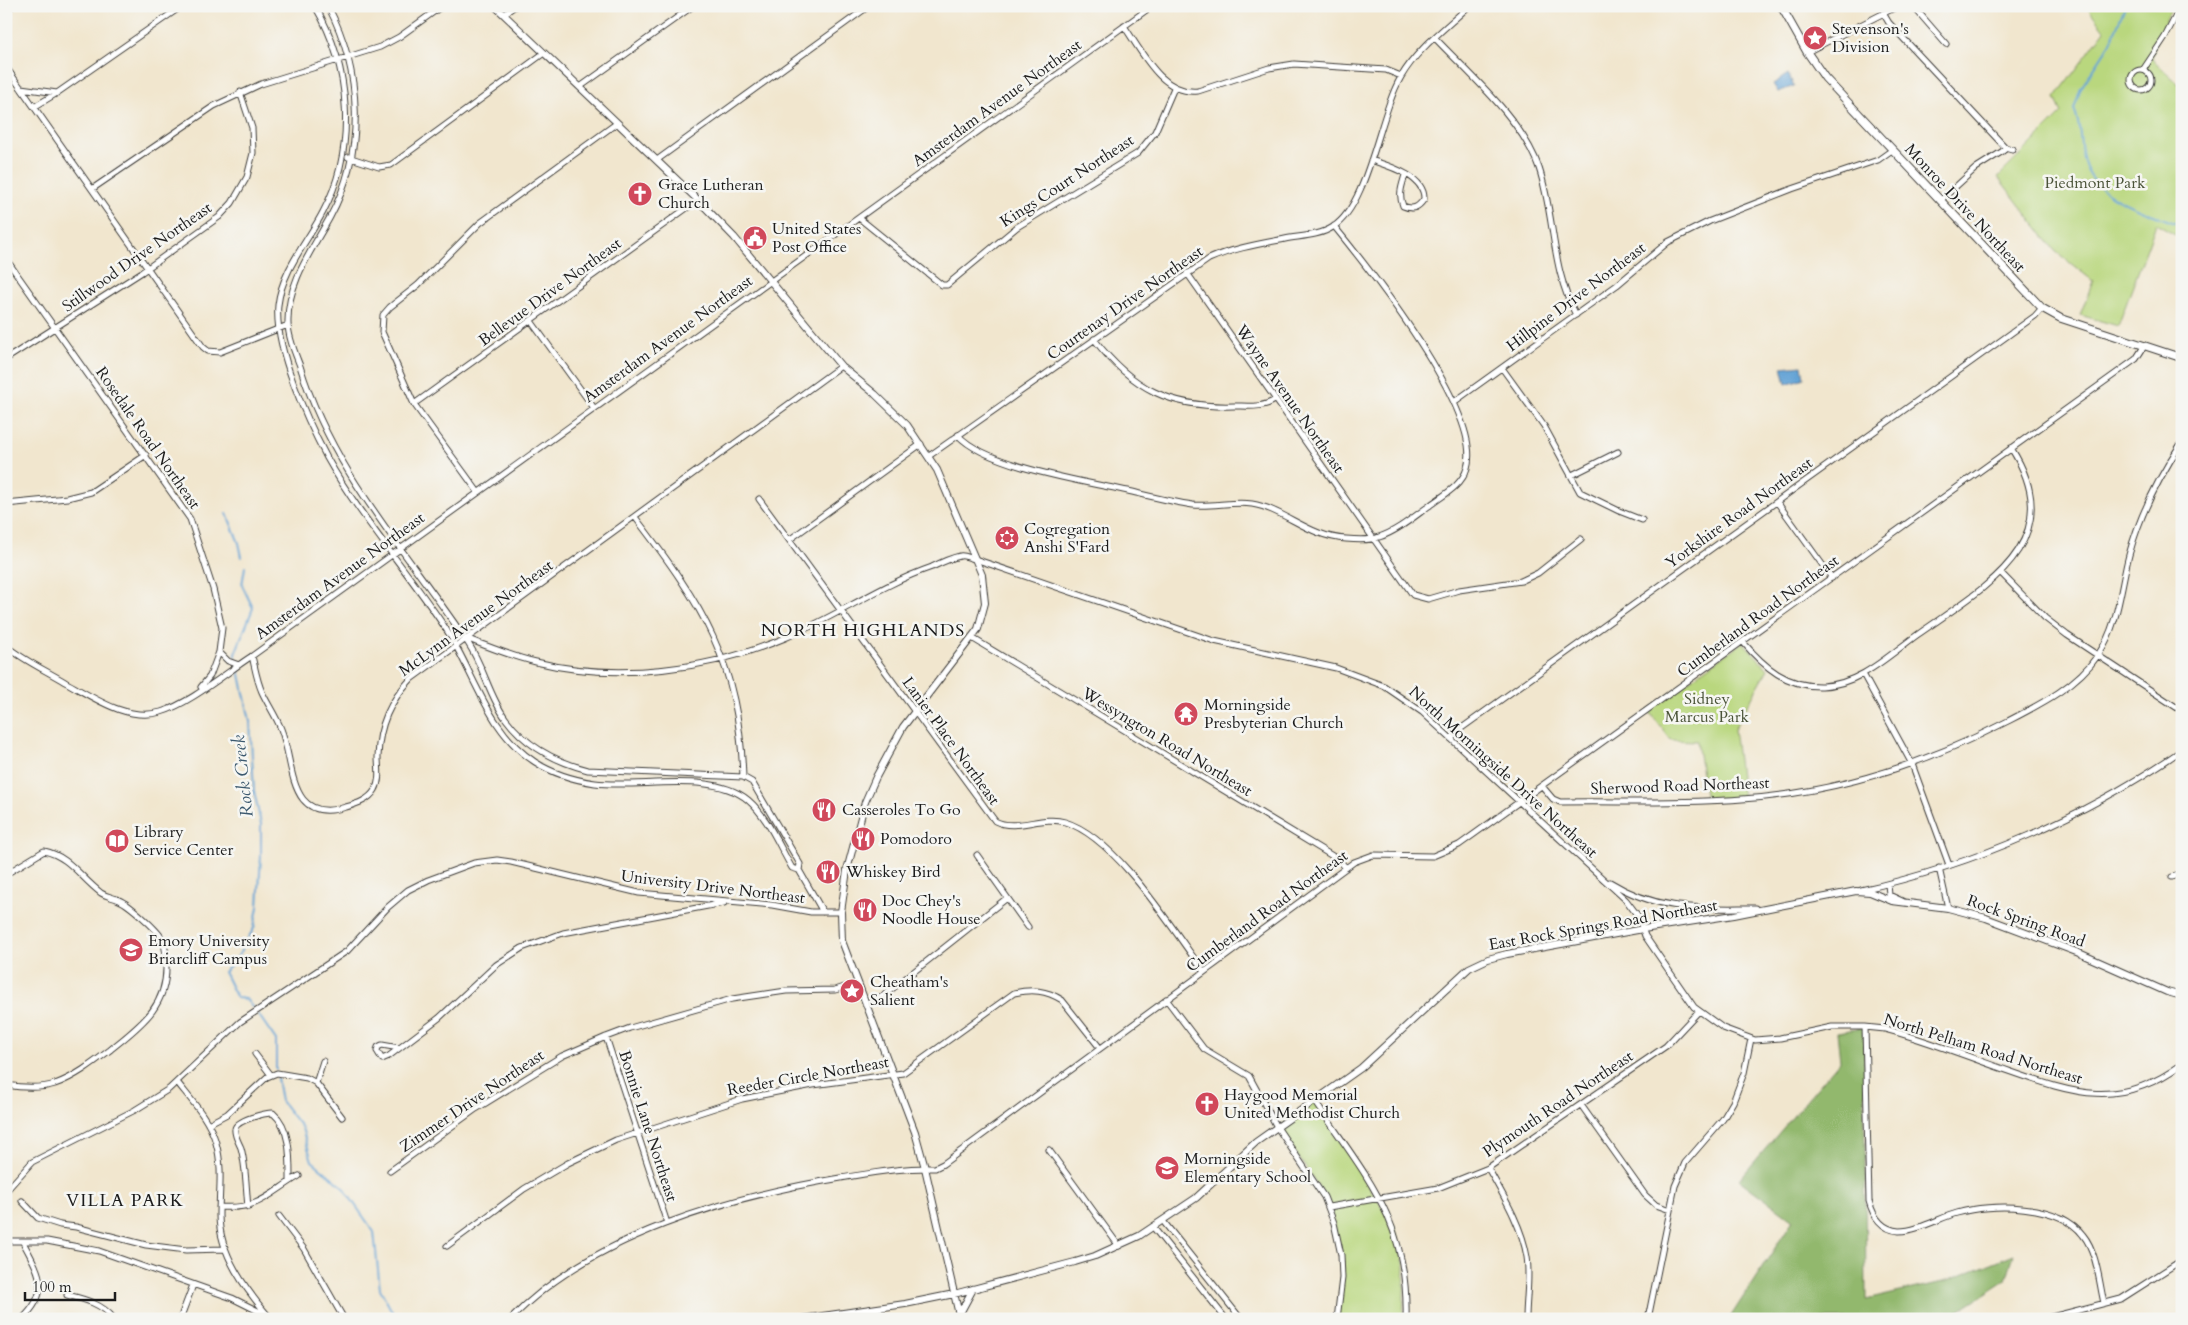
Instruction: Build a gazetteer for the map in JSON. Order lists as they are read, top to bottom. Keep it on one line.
{"streets":{"main road":["Monroe Drive Northeast"],"street":["Amsterdam Avenue Northeast","Kings Court Northeast","Stillwood Drive Northeast","Bellevue Drive Northeast","Hillpine Drive Northeast","Courtenay Drive Northeast","Wayne Avenue Northeast","Rosedale Road Northeast","Yorkshire Road Northeast","Cumberland Road Northeast","McLynn Avenue Northeast","Lanier Place Northeast","Wessyngton Road Northeast","North Morningside Drive Northeast","Sherwood Road Northeast","University Drive Northeast","Rock Spring Road","East Rock Springs Road Northeast","North Pelham Road Northeast","Reeder Circle Northeast","Zimmer Drive Northeast","Plymouth Road Northeast","Bonnie Lane Northeast"]},"crossings":[["Amsterdam Avenue Northeast","Kings Court Northeast"],["Amsterdam Avenue Northeast","Rosedale Road Northeast"],["Amsterdam Avenue Northeast","McLynn Avenue Northeast"],["Monroe Drive Northeast","Hillpine Drive Northeast"],["Monroe Drive Northeast","Yorkshire Road Northeast"],["Monroe Drive Northeast","Cumberland Road Northeast"],["Stillwood Drive Northeast","Rosedale Road Northeast"],["Courtenay Drive Northeast","Wayne Avenue Northeast"],["Yorkshire Road Northeast","North Morningside Drive Northeast"],["Cumberland Road Northeast","Lanier Place Northeast"],["Cumberland Road Northeast","Wessyngton Road Northeast"],["Cumberland Road Northeast","North Morningside Drive Northeast"],["Cumberland Road Northeast","Sherwood Road Northeast"],["Cumberland Road Northeast","Reeder Circle Northeast"],["Cumberland Road Northeast","Bonnie Lane Northeast"],["McLynn Avenue Northeast","North Morningside Drive Northeast"],["Lanier Place Northeast","North Morningside Drive Northeast"],["North Morningside Drive Northeast","East Rock Springs Road Northeast"],["North Morningside Drive Northeast","North Pelham Road Northeast"],["Rock Spring Road","East Rock Springs Road Northeast"],["East Rock Springs Road Northeast","North Pelham Road Northeast"],["North Pelham Road Northeast","Plymouth Road Northeast"],["Reeder Circle Northeast","Bonnie Lane Northeast"],["Zimmer Drive Northeast","Bonnie Lane Northeast"]],"districts":["NORTH HIGHLANDS","VILLA PARK"],"water":["Rock Creek"],"parks":["Piedmont Park","Sidney Marcus Park"],"places":{"place":["Stevenson's Division","Cheatham's Salient"],"church":["Grace Lutheran Church","Haygood Memorial United Methodist Church"],"public building":["United States Post Office"],"synagogue":["Cogregation Anshi S'Fard"],"temple":["Morningside Presbyterian Church"],"restaurant":["Casseroles To Go","Pomodoro","Whiskey Bird","Doc Chey's Noodle House"],"library":["Library Service Center"],"school or university":["Emory University Briarcliff Campus","Morningside Elementary School"]},"scale_bar":"100 m"}
